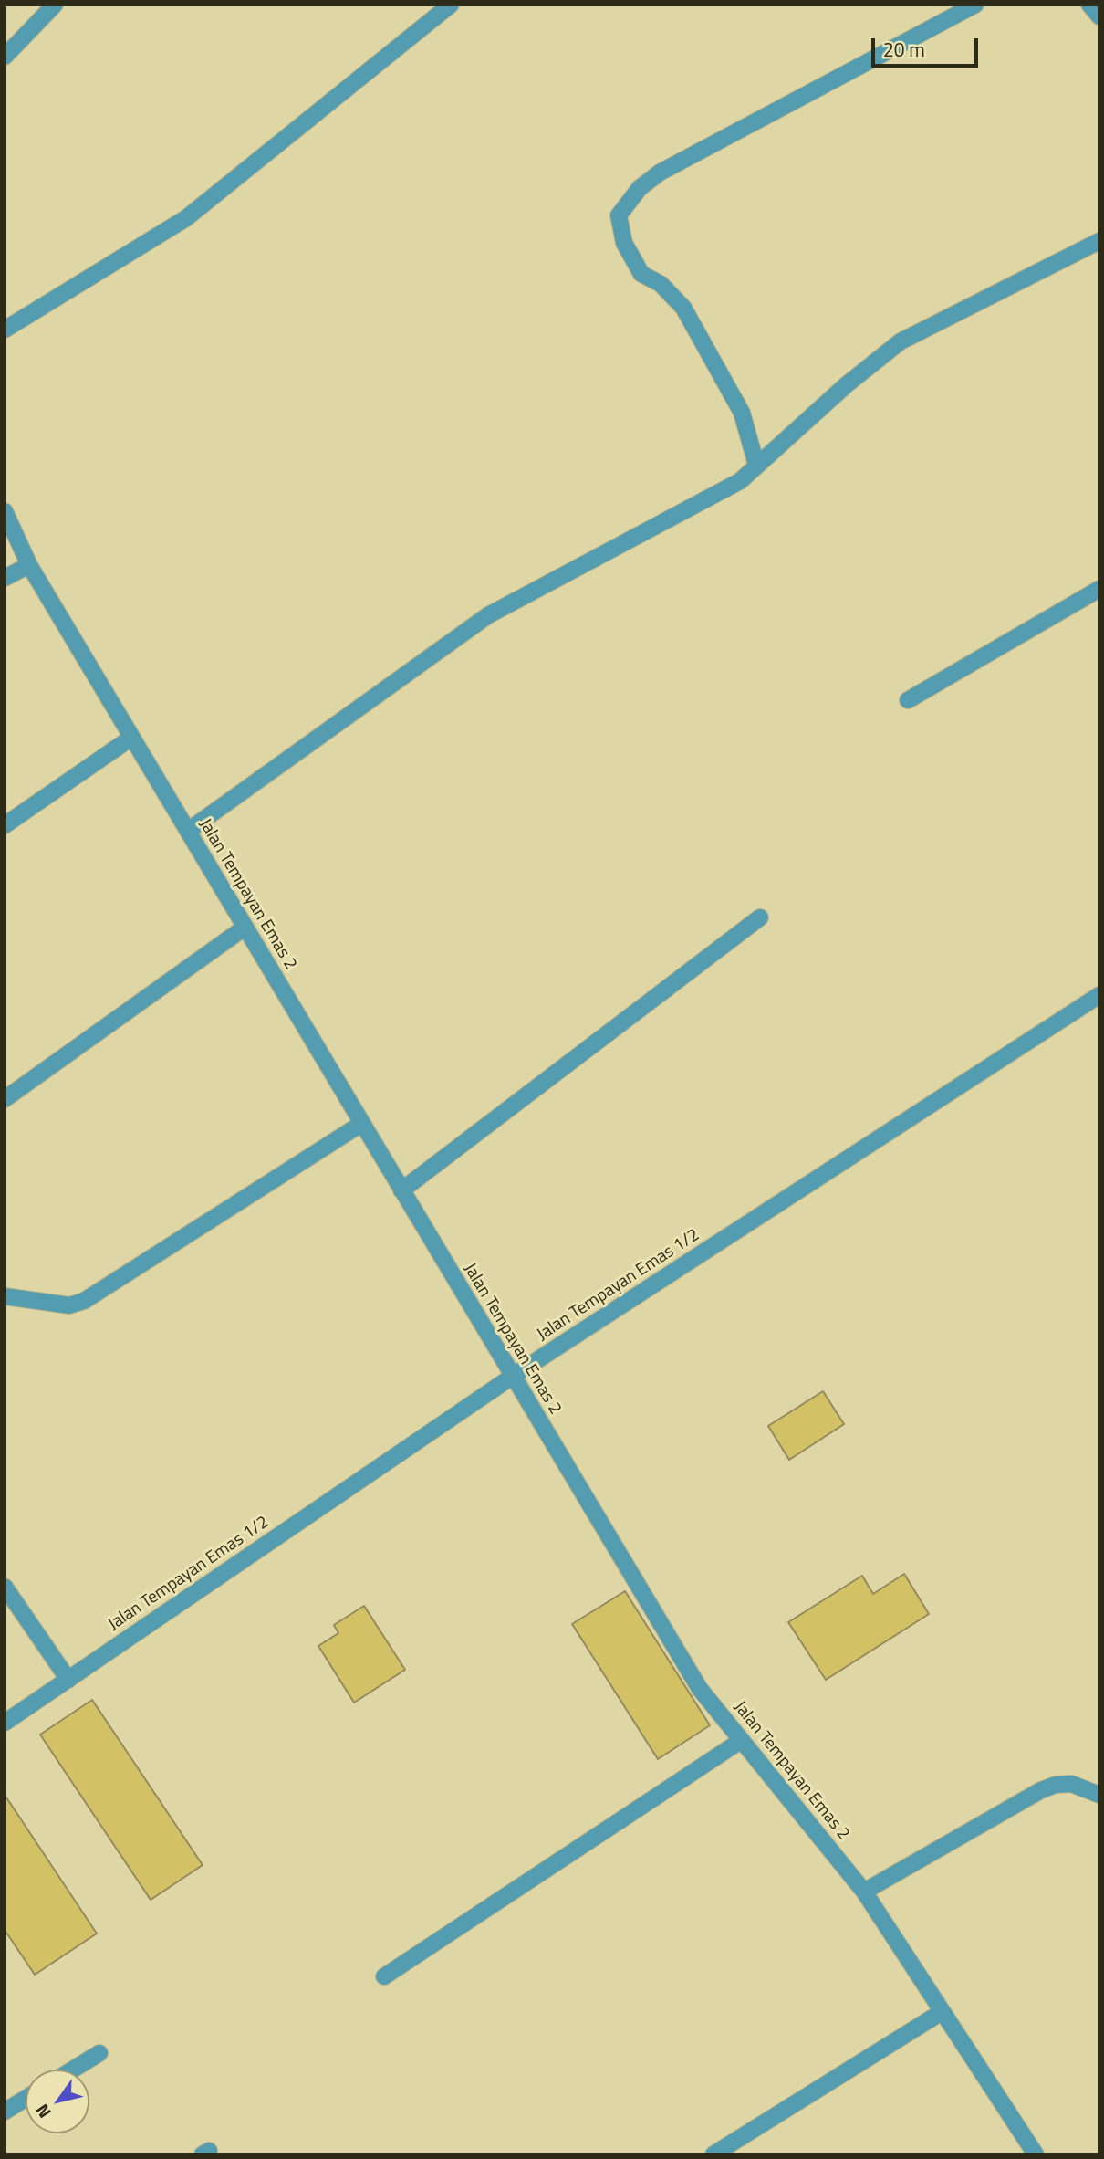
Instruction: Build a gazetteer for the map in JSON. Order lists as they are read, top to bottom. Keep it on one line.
{"streets":{"street":["Jalan Tempayan Emas 2","Jalan Tempayan Emas 1/2"]},"crossings":[["Jalan Tempayan Emas 2","Jalan Tempayan Emas 1/2"]],"scale_bar":"20 m","north":"bottom left"}
